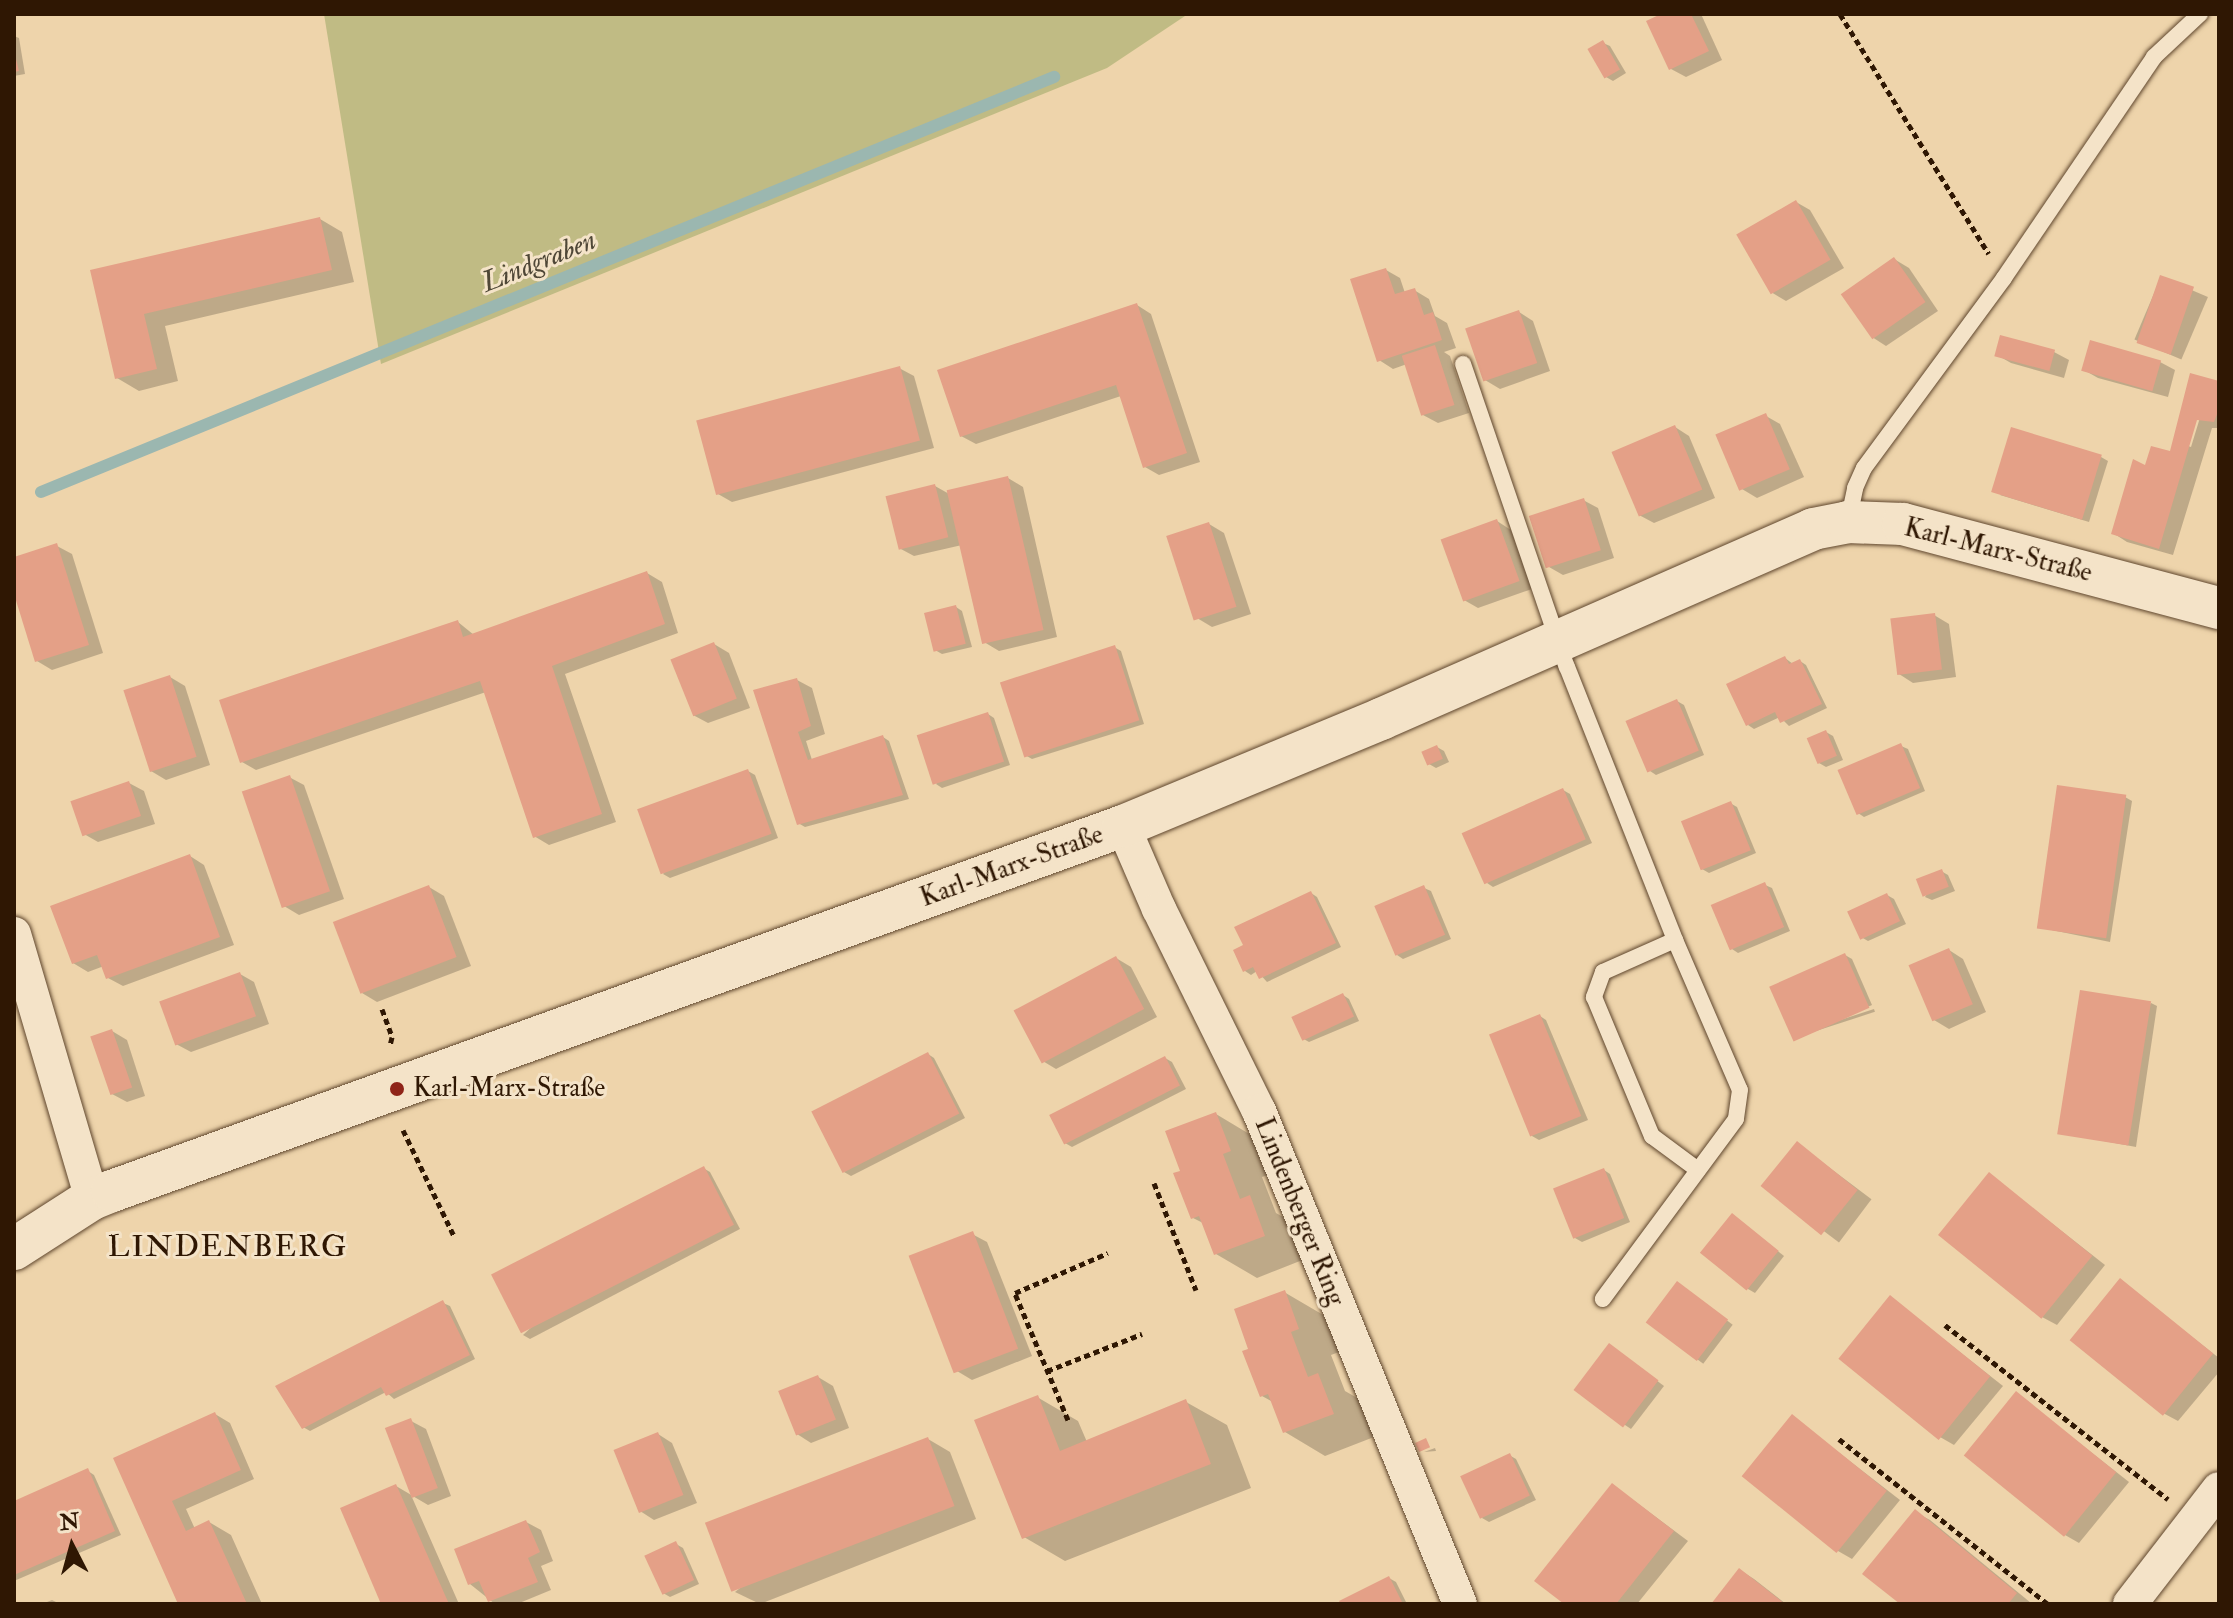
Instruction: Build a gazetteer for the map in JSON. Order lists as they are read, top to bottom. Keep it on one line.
{"streets":{"street":["Karl-Marx-Straße","Lindenberger Ring"]},"crossings":[["Karl-Marx-Straße","Lindenberger Ring"]],"districts":["LINDENBERG"],"water":["Lindgraben"],"places":["Karl-Marx-Straße"],"north":"top"}
